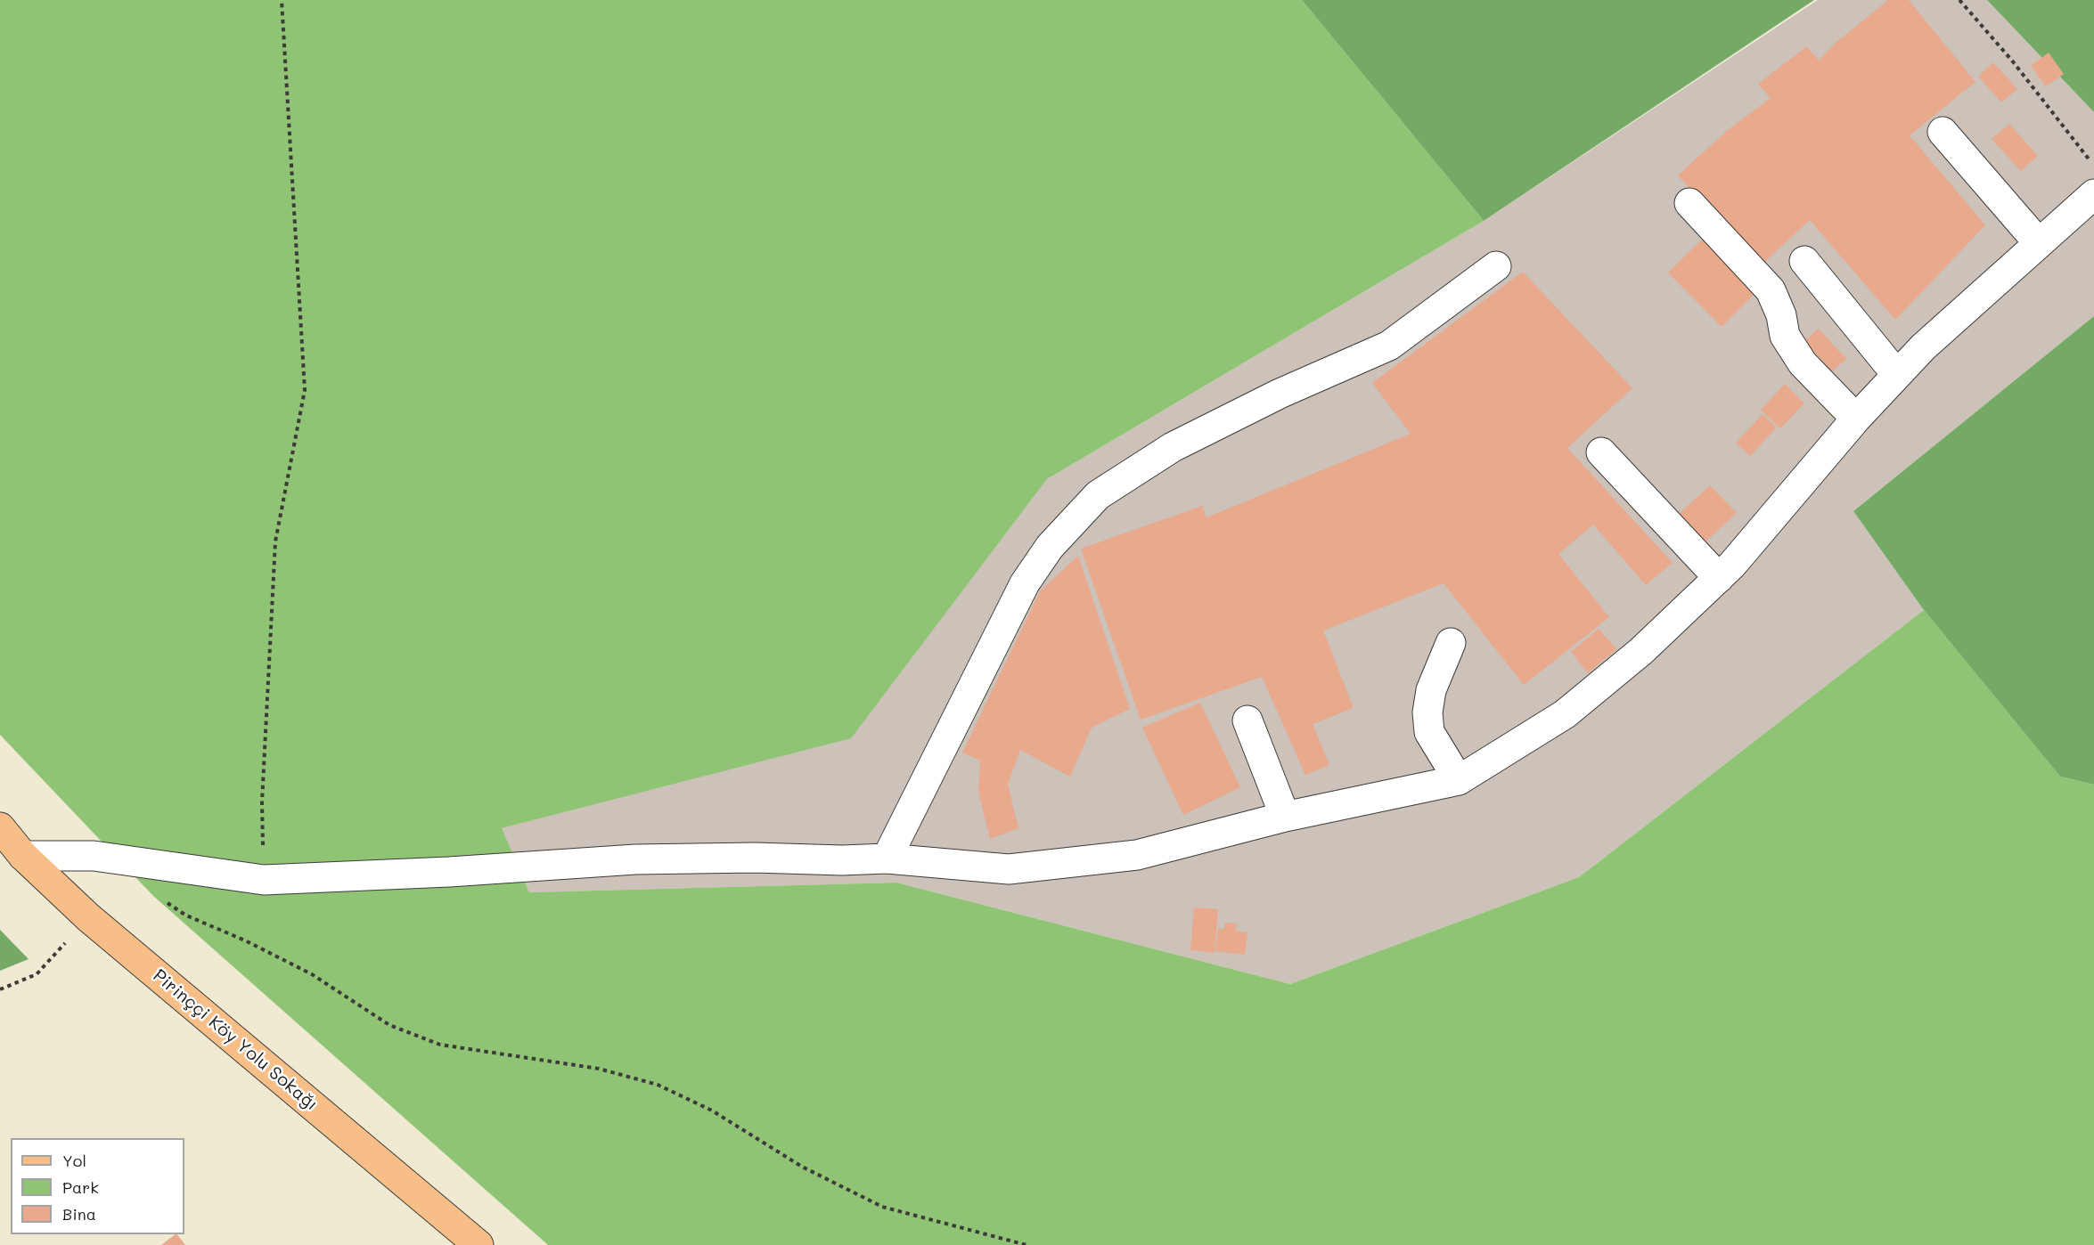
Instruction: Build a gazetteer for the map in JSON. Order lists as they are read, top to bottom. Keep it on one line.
{"streets":{"main road":["Pirinççi Köy Yolu Sokağı"]},"legend":["Yol","Park","Bina"]}
